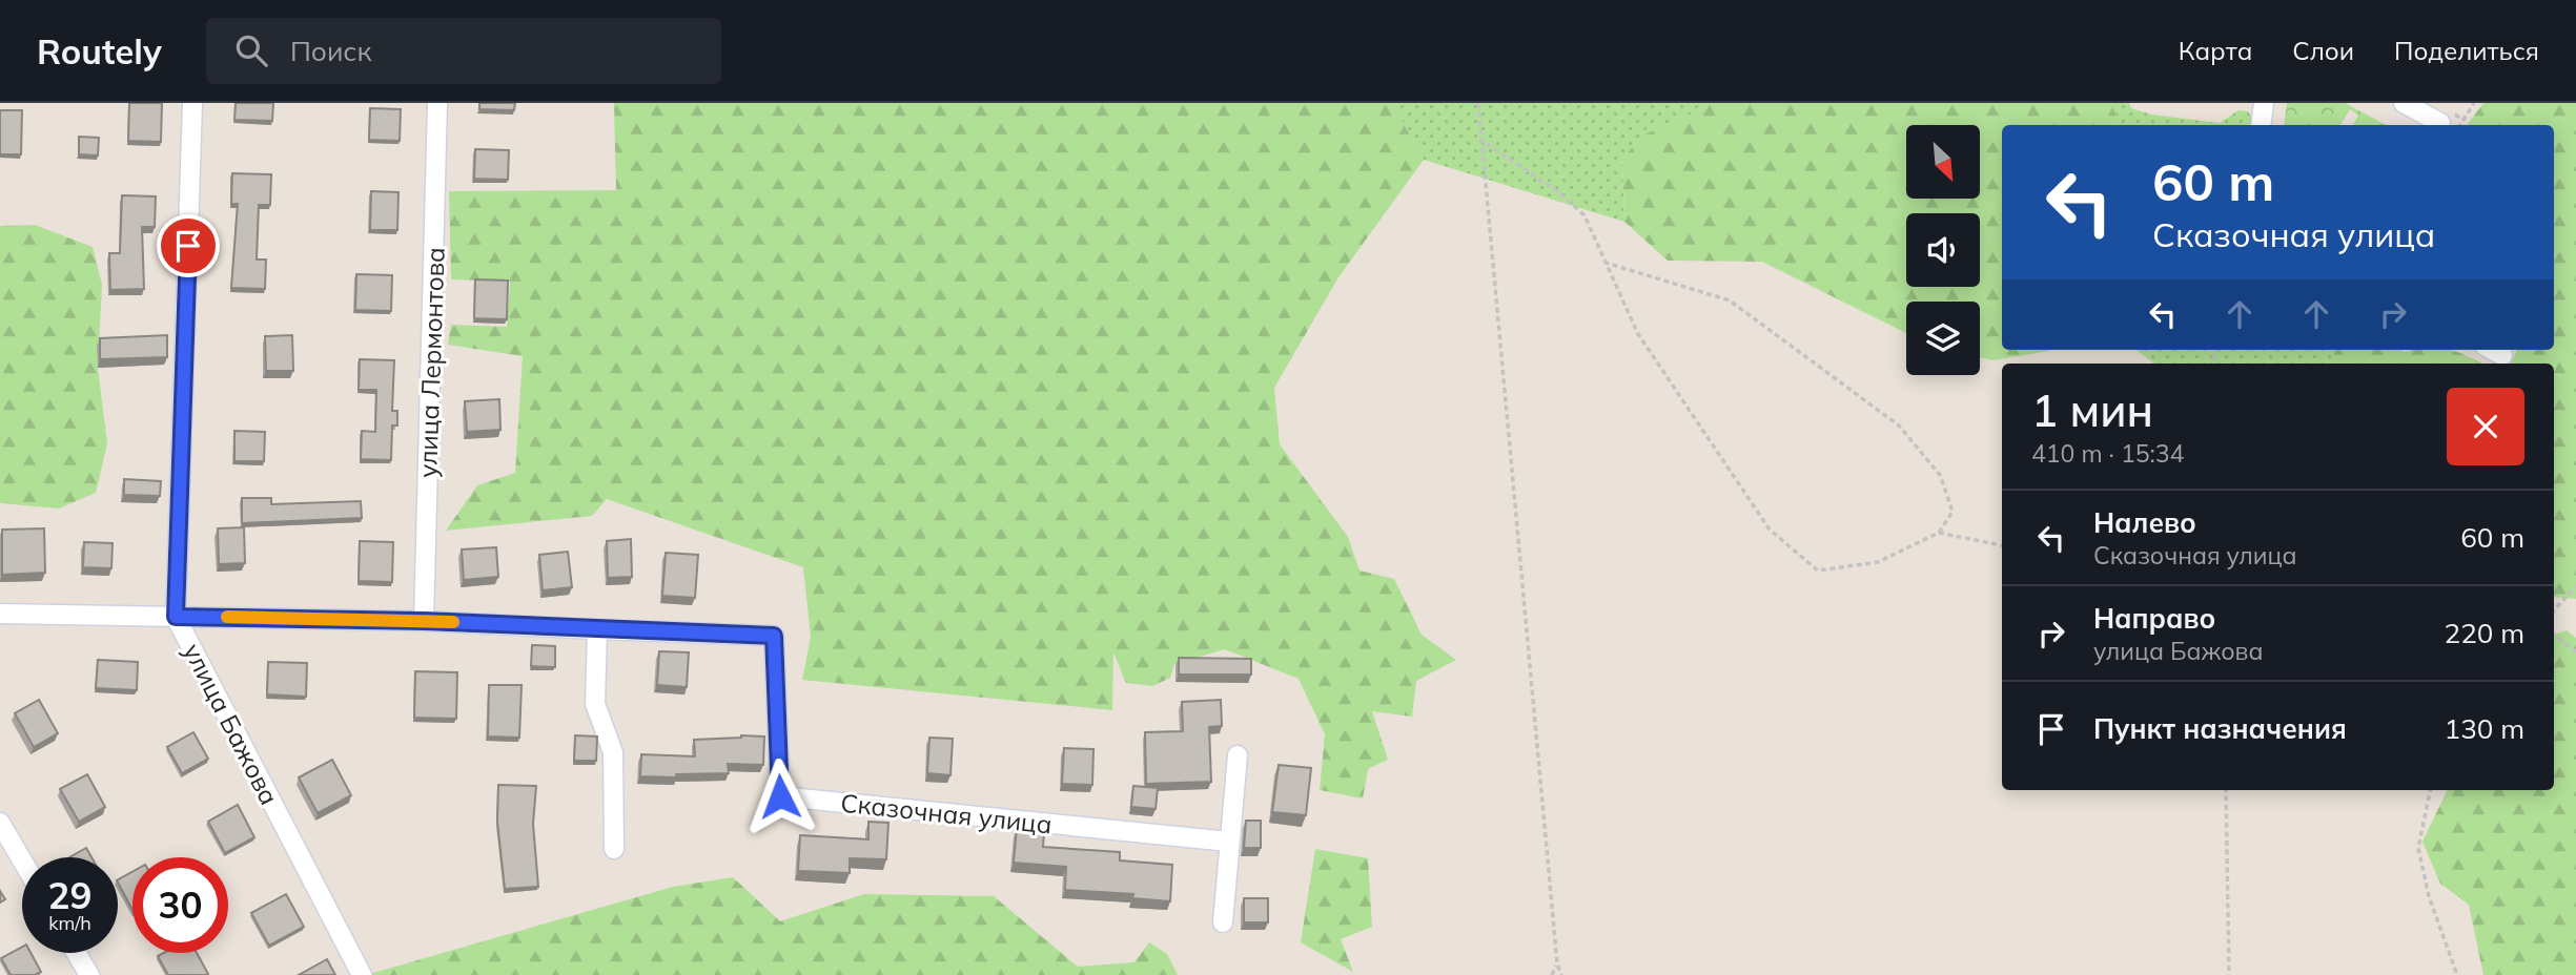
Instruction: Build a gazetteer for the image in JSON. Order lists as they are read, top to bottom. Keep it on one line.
{"streets":{"street":["улица Лермонтова","улица Бажова","Сказочная улица"]},"crossings":[["улица Лермонтова","Сказочная улица"],["улица Бажова","Сказочная улица"]],"north":"bottom right","page":{"header":"Routely","search":"Поиск","nav":["Карта","Слои","Поделиться"],"turn":["60 m","Сказочная улица"],"heading":["1 мин","410 m · 15:34"],"list":[{"name":"Налево","note":"Сказочная улица","value":"60 m"},{"name":"Направо","note":"улица Бажова","value":"220 m"},{"name":"Пункт назначения","value":"130 m"}],"speed":"29 km/h","limit":"30"}}
